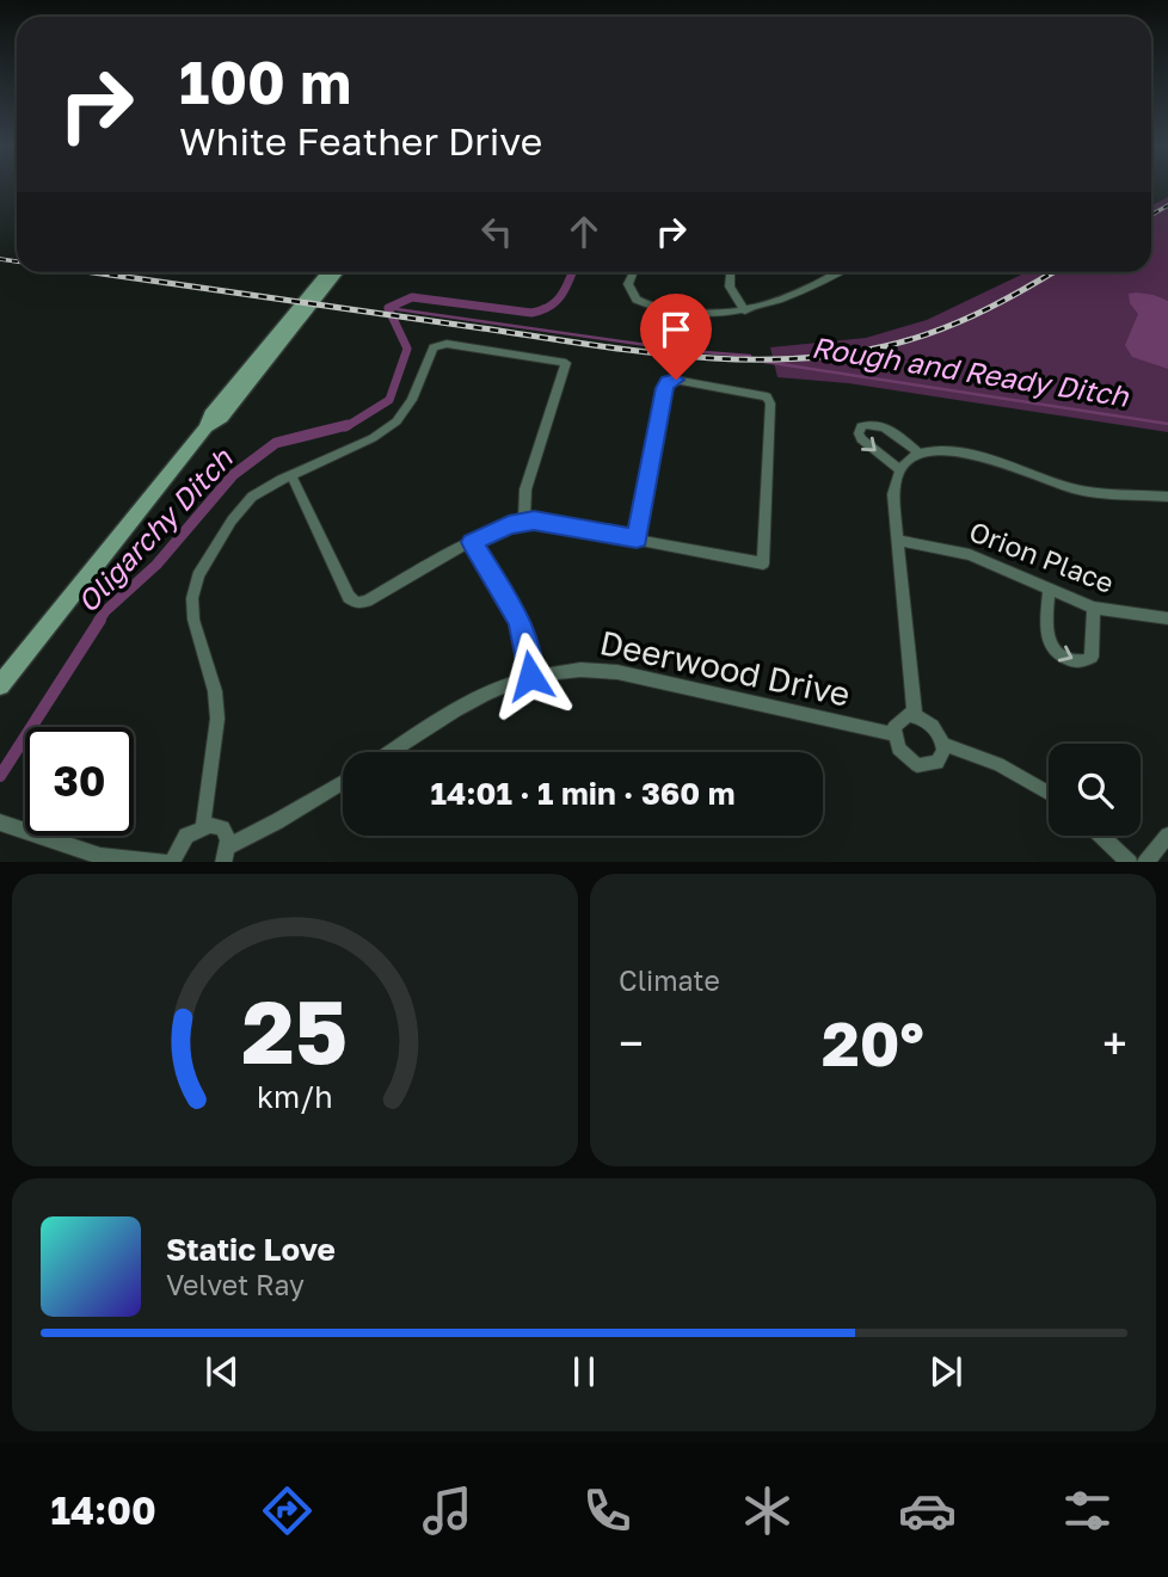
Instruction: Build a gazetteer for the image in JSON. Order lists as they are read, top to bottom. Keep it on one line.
{"streets":{"street":["Orion Place","Deerwood Drive"]},"water":["Rough and Ready Ditch","Oligarchy Ditch"],"page":{"turn":["100 m","White Feather Drive"],"limit":"30","trip":"14:01 · 1 min · 360 m","tile":"Climate","heat":["−","20°","+"],"song":["Static Love","Velvet Ray"],"tabs":"14:00","gauge":["25","km/h"]}}
